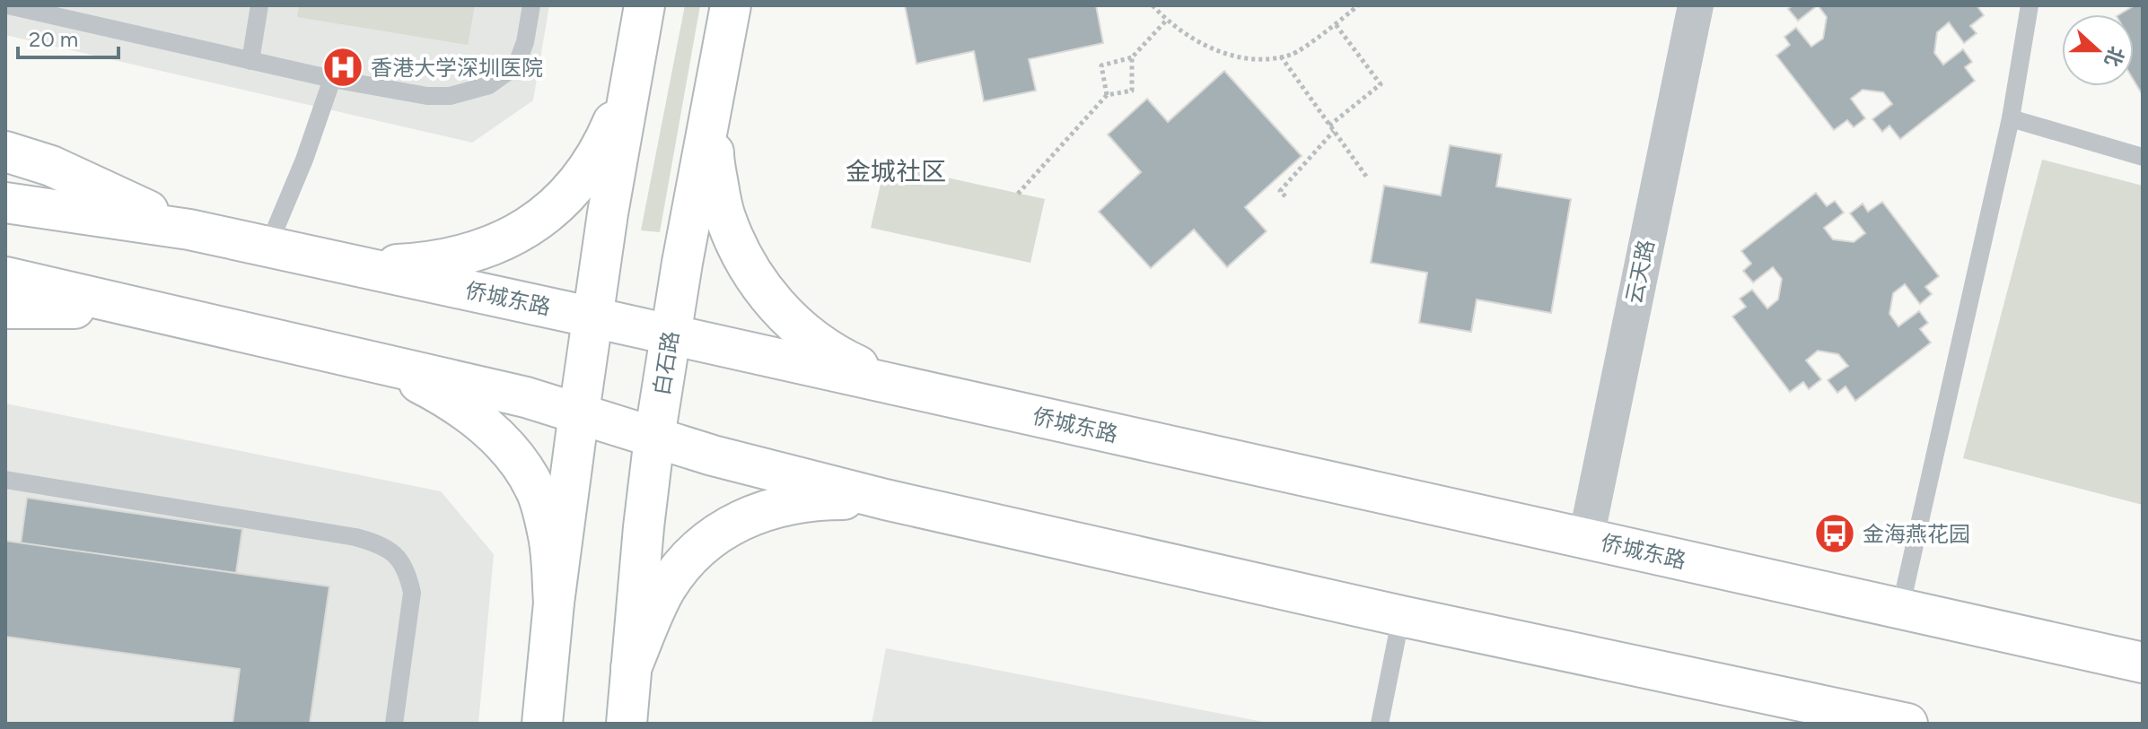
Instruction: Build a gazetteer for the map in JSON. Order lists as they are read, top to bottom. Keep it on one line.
{"streets":{"main road":["侨城东路","白石路"],"street":["云天路"]},"crossings":[["云天路","侨城东路"],["侨城东路","白石路"]],"districts":["金城社区"],"places":{"hospital":["香港大学深圳医院"],"bus stop":["金海燕花园"]},"scale_bar":"20 m","north":"right"}
